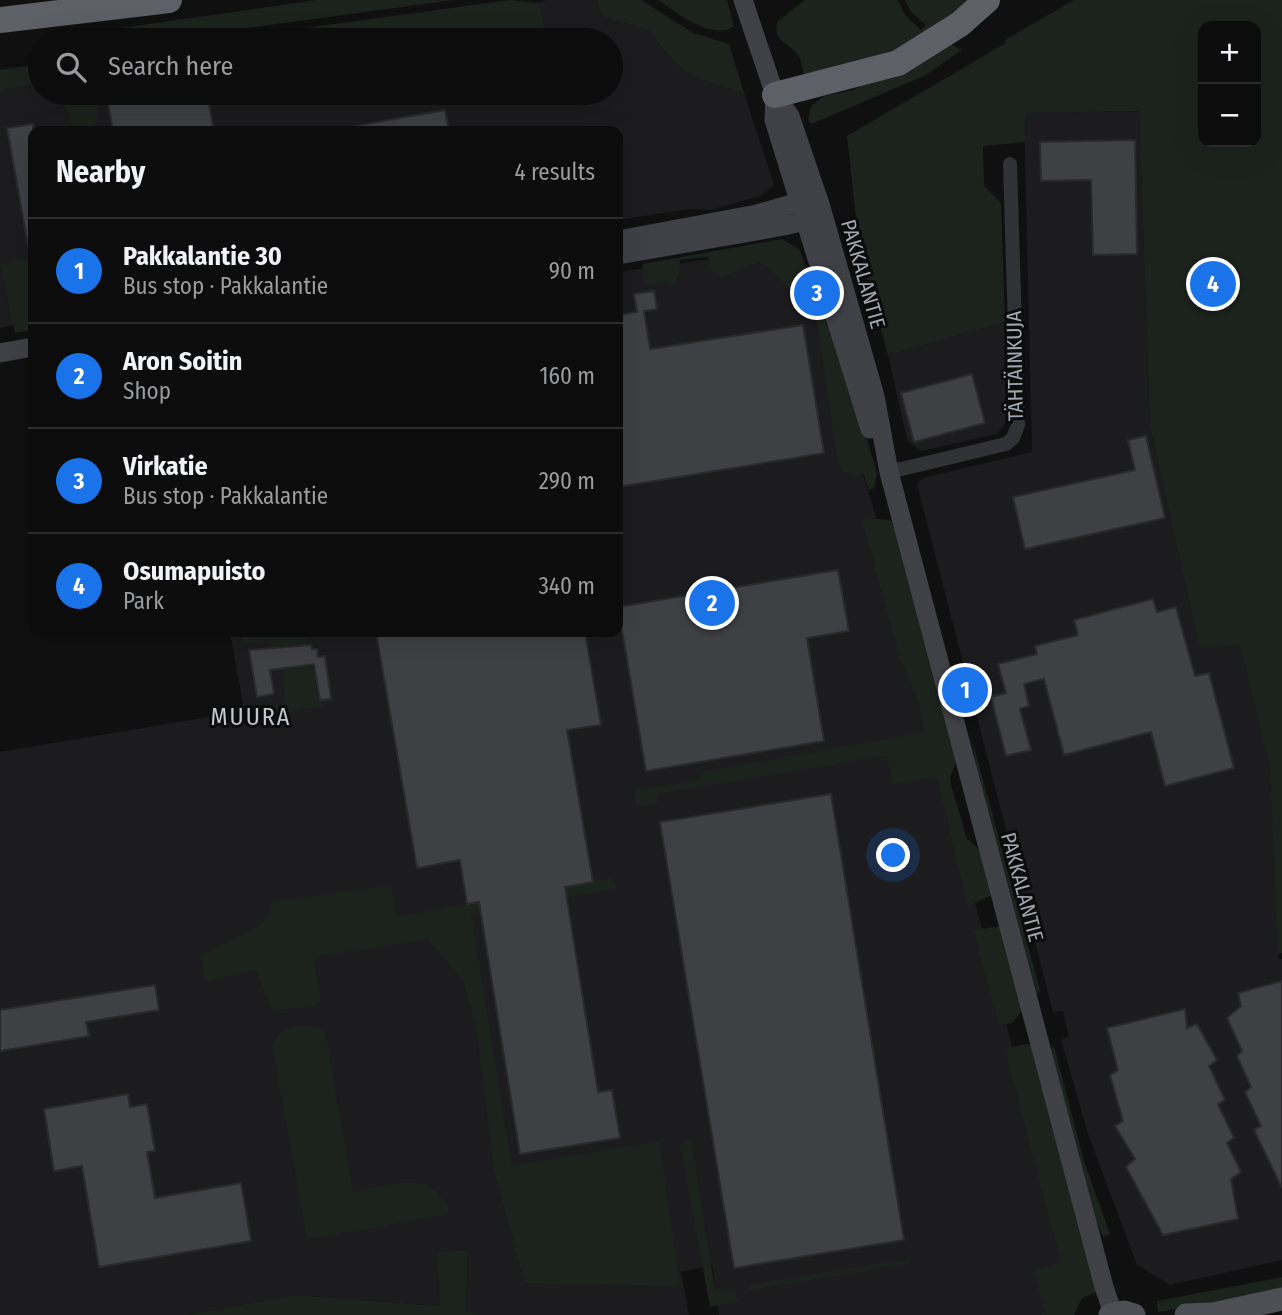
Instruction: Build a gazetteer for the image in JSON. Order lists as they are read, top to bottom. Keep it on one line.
{"streets":{"main road":["PAKKALANTIE"],"street":["TÄHTÄINKUJA"]},"crossings":[["PAKKALANTIE","TÄHTÄINKUJA"]],"districts":["MUURA"],"page":{"map_buttons":["+","−"],"search":"Search here","heading":["Nearby","4 results"],"list":[{"mark":"1","name":"Pakkalantie 30","note":"Bus stop · Pakkalantie","value":"90 m"},{"mark":"2","name":"Aron Soitin","note":"Shop","value":"160 m"},{"mark":"3","name":"Virkatie","note":"Bus stop · Pakkalantie","value":"290 m"},{"mark":"4","name":"Osumapuisto","note":"Park","value":"340 m"}],"pins":["4","3","2","1"]}}
